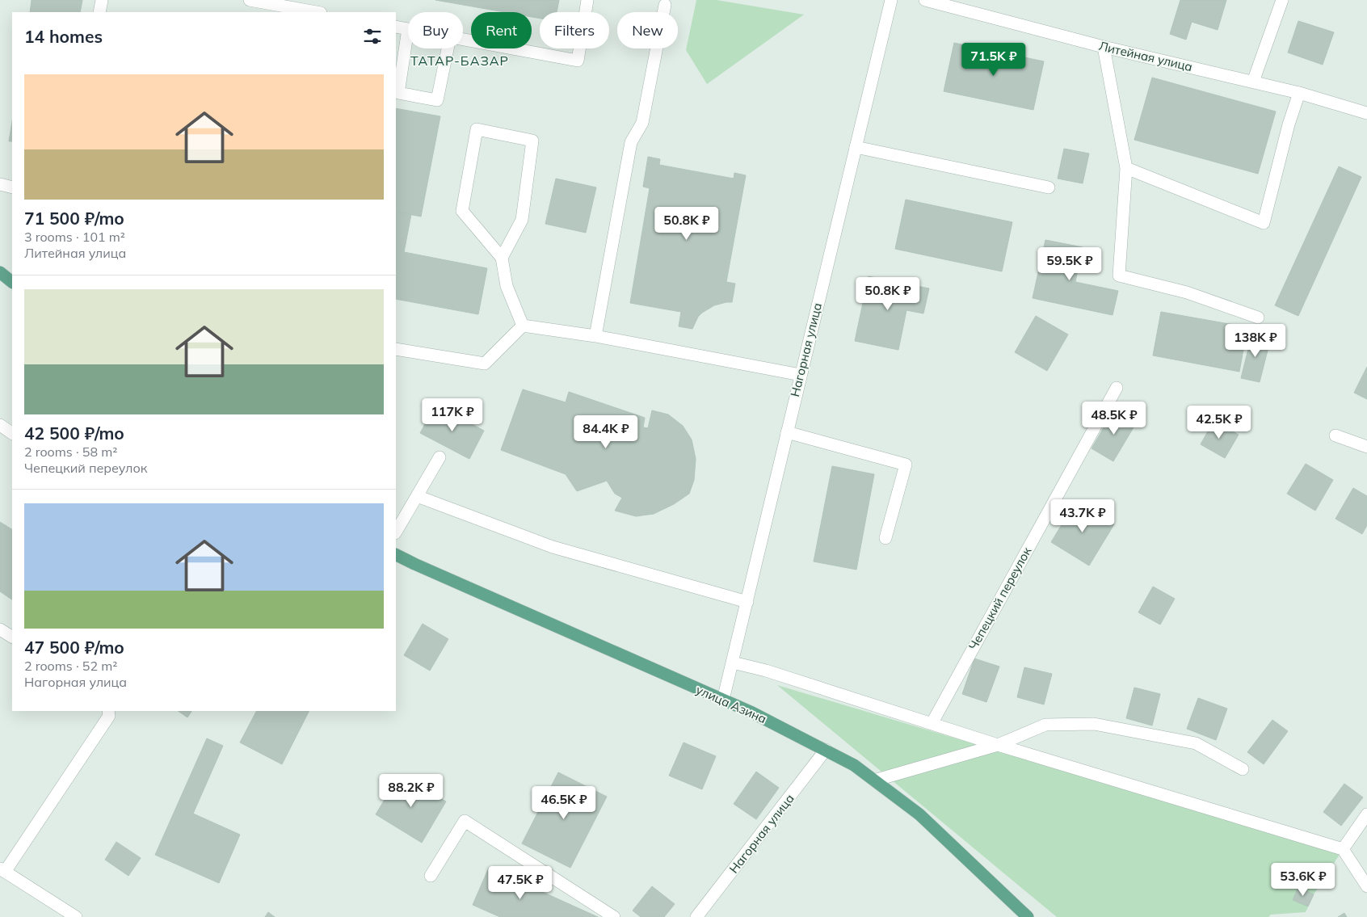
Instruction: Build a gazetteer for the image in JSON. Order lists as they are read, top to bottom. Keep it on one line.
{"streets":{"main road":["улица Азина"],"street":["Литейная улица","Нагорная улица","Чепецкий переулок"]},"crossings":[["Нагорная улица","улица Азина"]],"districts":["ТАТАР-БАЗАР"],"page":{"chip":["Buy","Rent","Filters","New"],"heading":"14 homes","price":["71.5K ₽","50.8K ₽","59.5K ₽","50.8K ₽","138K ₽","117K ₽","48.5K ₽","42.5K ₽","84.4K ₽","43.7K ₽","88.2K ₽","46.5K ₽","53.6K ₽","47.5K ₽"],"list":[{"name":"71 500 ₽/mo","note":"3 rooms · 101 m² · Литейная улица"},{"name":"42 500 ₽/mo","note":"2 rooms · 58 m² · Чепецкий переулок"},{"name":"47 500 ₽/mo","note":"2 rooms · 52 m² · Нагорная улица"}]}}
